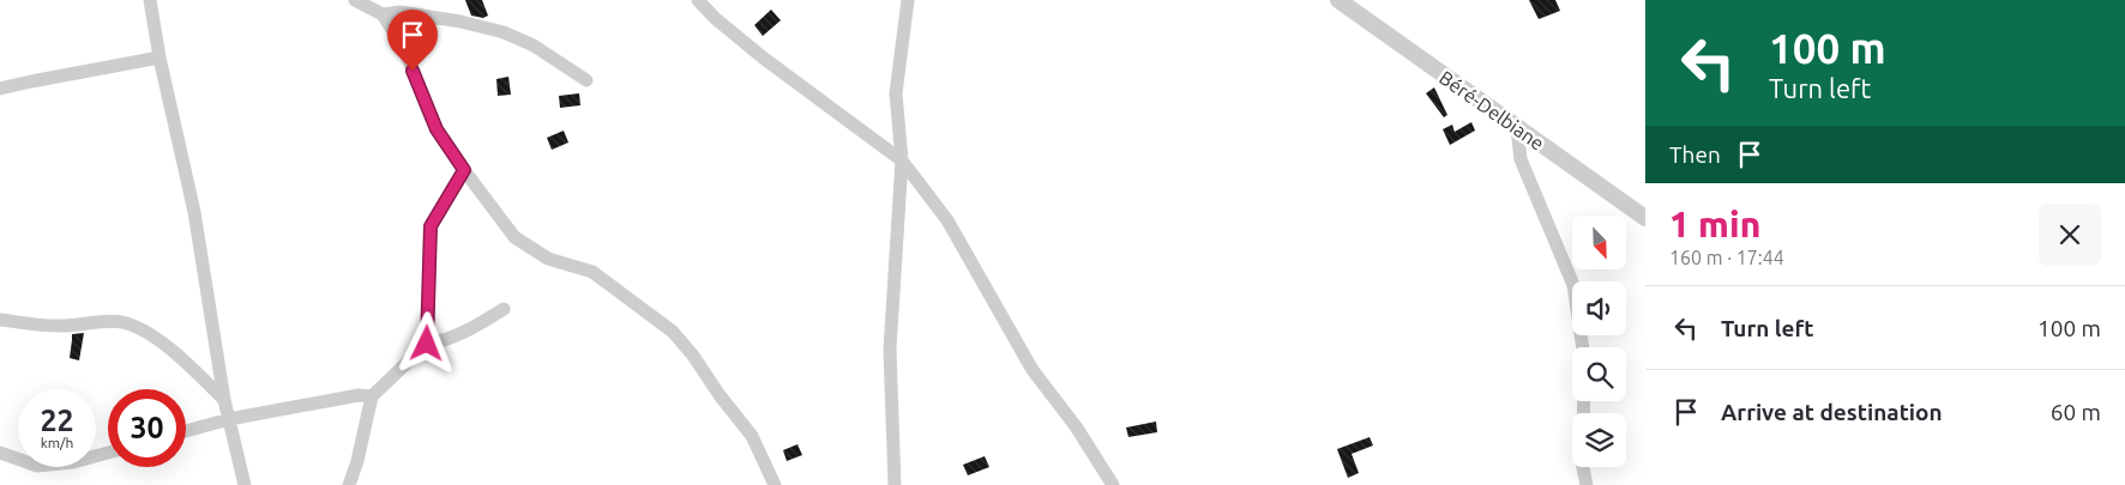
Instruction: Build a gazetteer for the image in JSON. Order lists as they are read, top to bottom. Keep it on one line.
{"streets":{"street":["Béré-Delbiane"]},"north":"bottom right","page":{"turn":["100 m","Turn left"],"then":"Then","heading":["1 min","160 m · 17:44"],"list":[{"name":"Turn left","value":"100 m"},{"name":"Arrive at destination","value":"60 m"}],"speed":"22 km/h","limit":"30"}}
